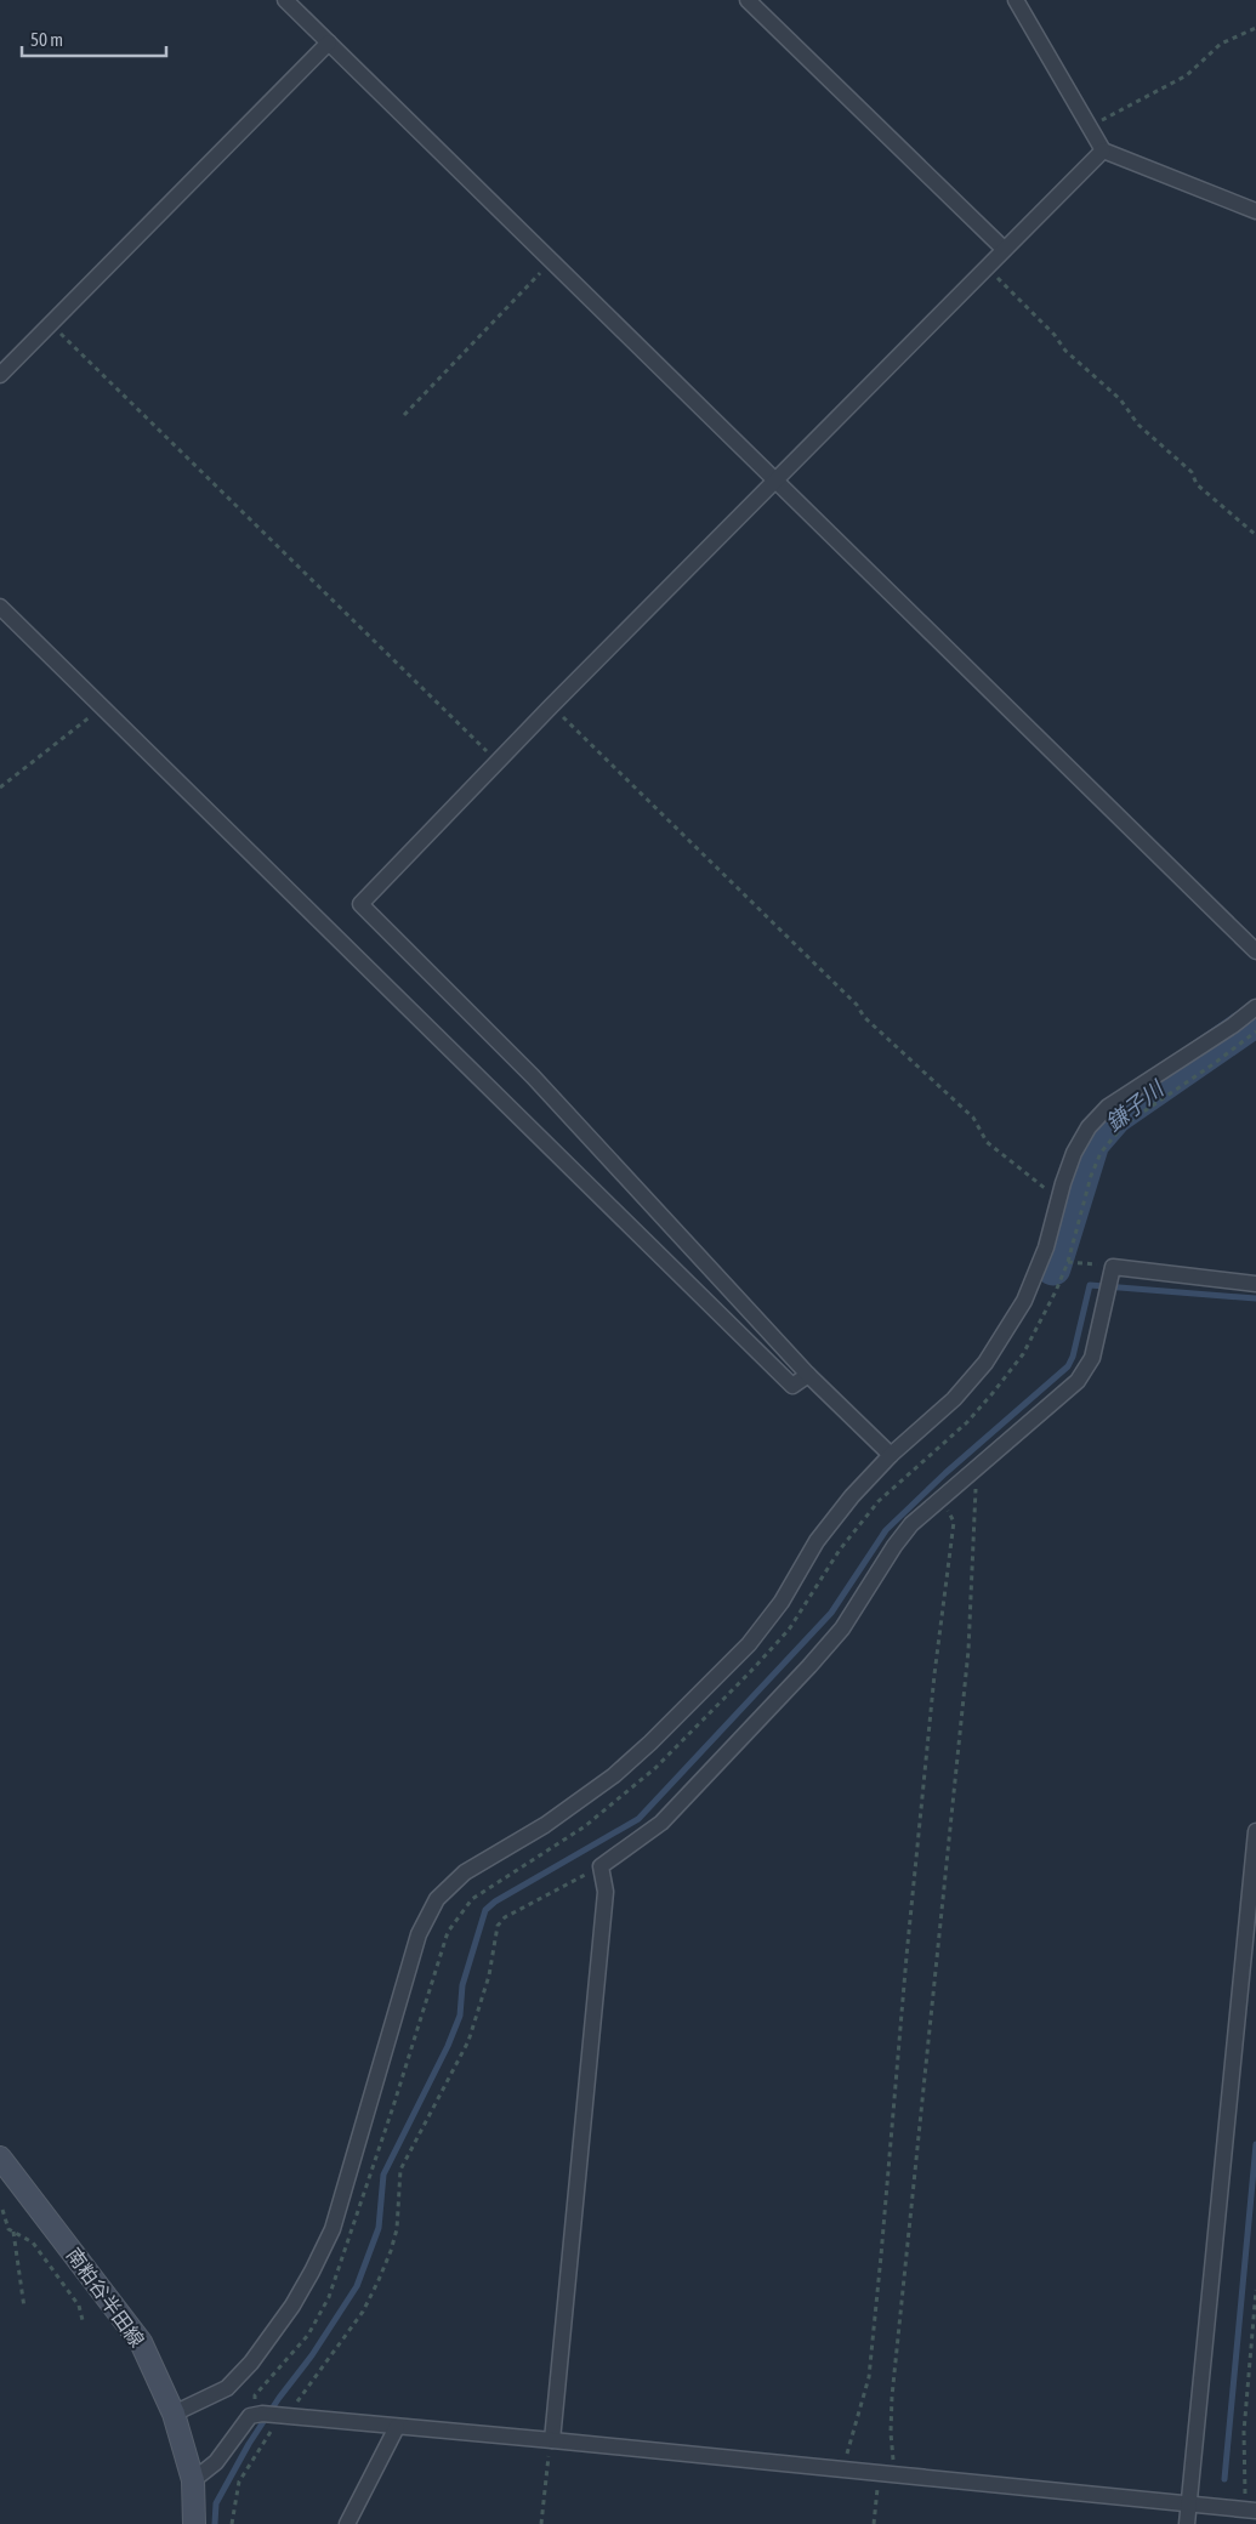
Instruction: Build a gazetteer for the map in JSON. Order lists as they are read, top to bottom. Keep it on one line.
{"streets":{"main road":["南粕谷半田線"]},"water":["鎌子川"],"scale_bar":"50 m"}
